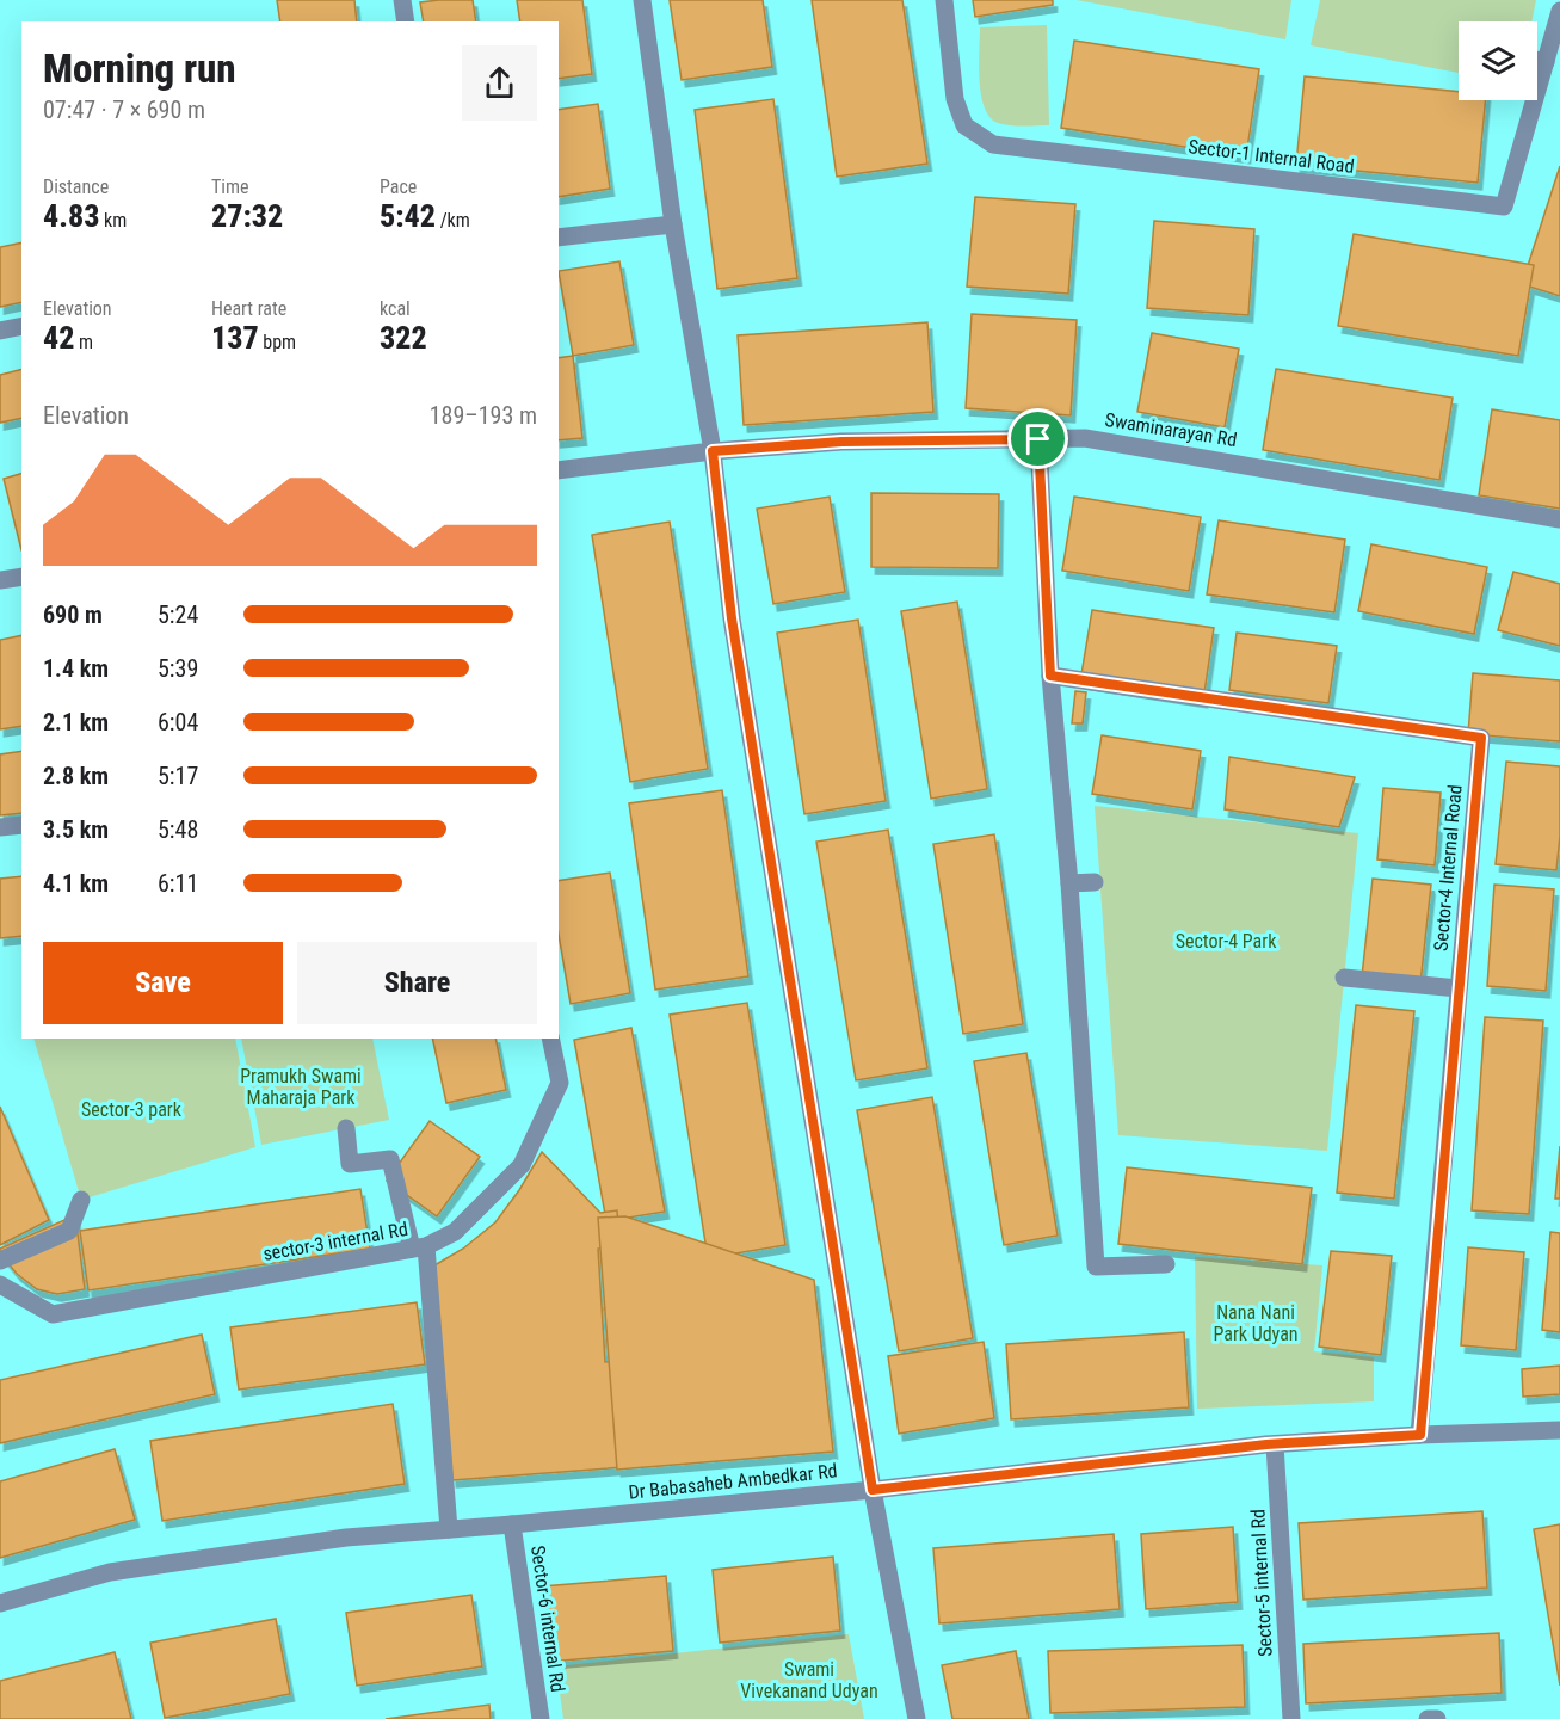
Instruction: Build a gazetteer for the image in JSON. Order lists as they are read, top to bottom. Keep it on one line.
{"streets":{"street":["Sector-1 Internal Road","Swaminarayan Rd","Sector-4 Internal Road","sector-3 internal Rd","Dr Babasaheb Ambedkar Rd","Sector-5 internal Rd","Sector-6 internal Rd"]},"crossings":[["Sector-4 Internal Road","Dr Babasaheb Ambedkar Rd"],["Dr Babasaheb Ambedkar Rd","Sector-5 internal Rd"],["Dr Babasaheb Ambedkar Rd","Sector-6 internal Rd"]],"parks":["Sector-4 Park","Pramukh Swami Maharaja Park","Sector-3 park","Nana Nani Park Udyan","Swami Vivekanand Udyan"],"page":{"heading":["Morning run","07:47 · 7 × 690 m"],"stats":[["Distance","4.83 km"],["Time","27:32"],["Pace","5:42 /km"],["Elevation","42 m"],["Heart rate","137 bpm"],["kcal","322"]],"chart":["Elevation","189–193 m"],"list":[{"name":"690 m","note":"5:24"},{"name":"1.4 km","note":"5:39"},{"name":"2.1 km","note":"6:04"},{"name":"2.8 km","note":"5:17"},{"name":"3.5 km","note":"5:48"},{"name":"4.1 km","note":"6:11"}],"buttons":["Save","Share"]}}
